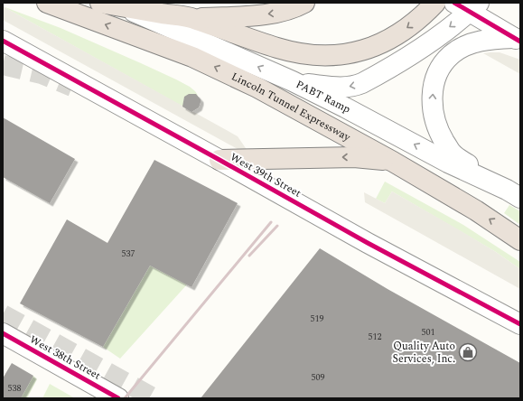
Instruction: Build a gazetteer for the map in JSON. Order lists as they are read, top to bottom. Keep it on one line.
{"streets":{"highway":["Lincoln Tunnel Expressway"],"street":["PABT Ramp","West 39th Street","West 38th Street"]},"one_way":["PABT Ramp","Lincoln Tunnel Expressway"],"places":{"shop":["Quality Auto Services, Inc."]},"house_numbers":["537","519","501","512","509","538"]}
